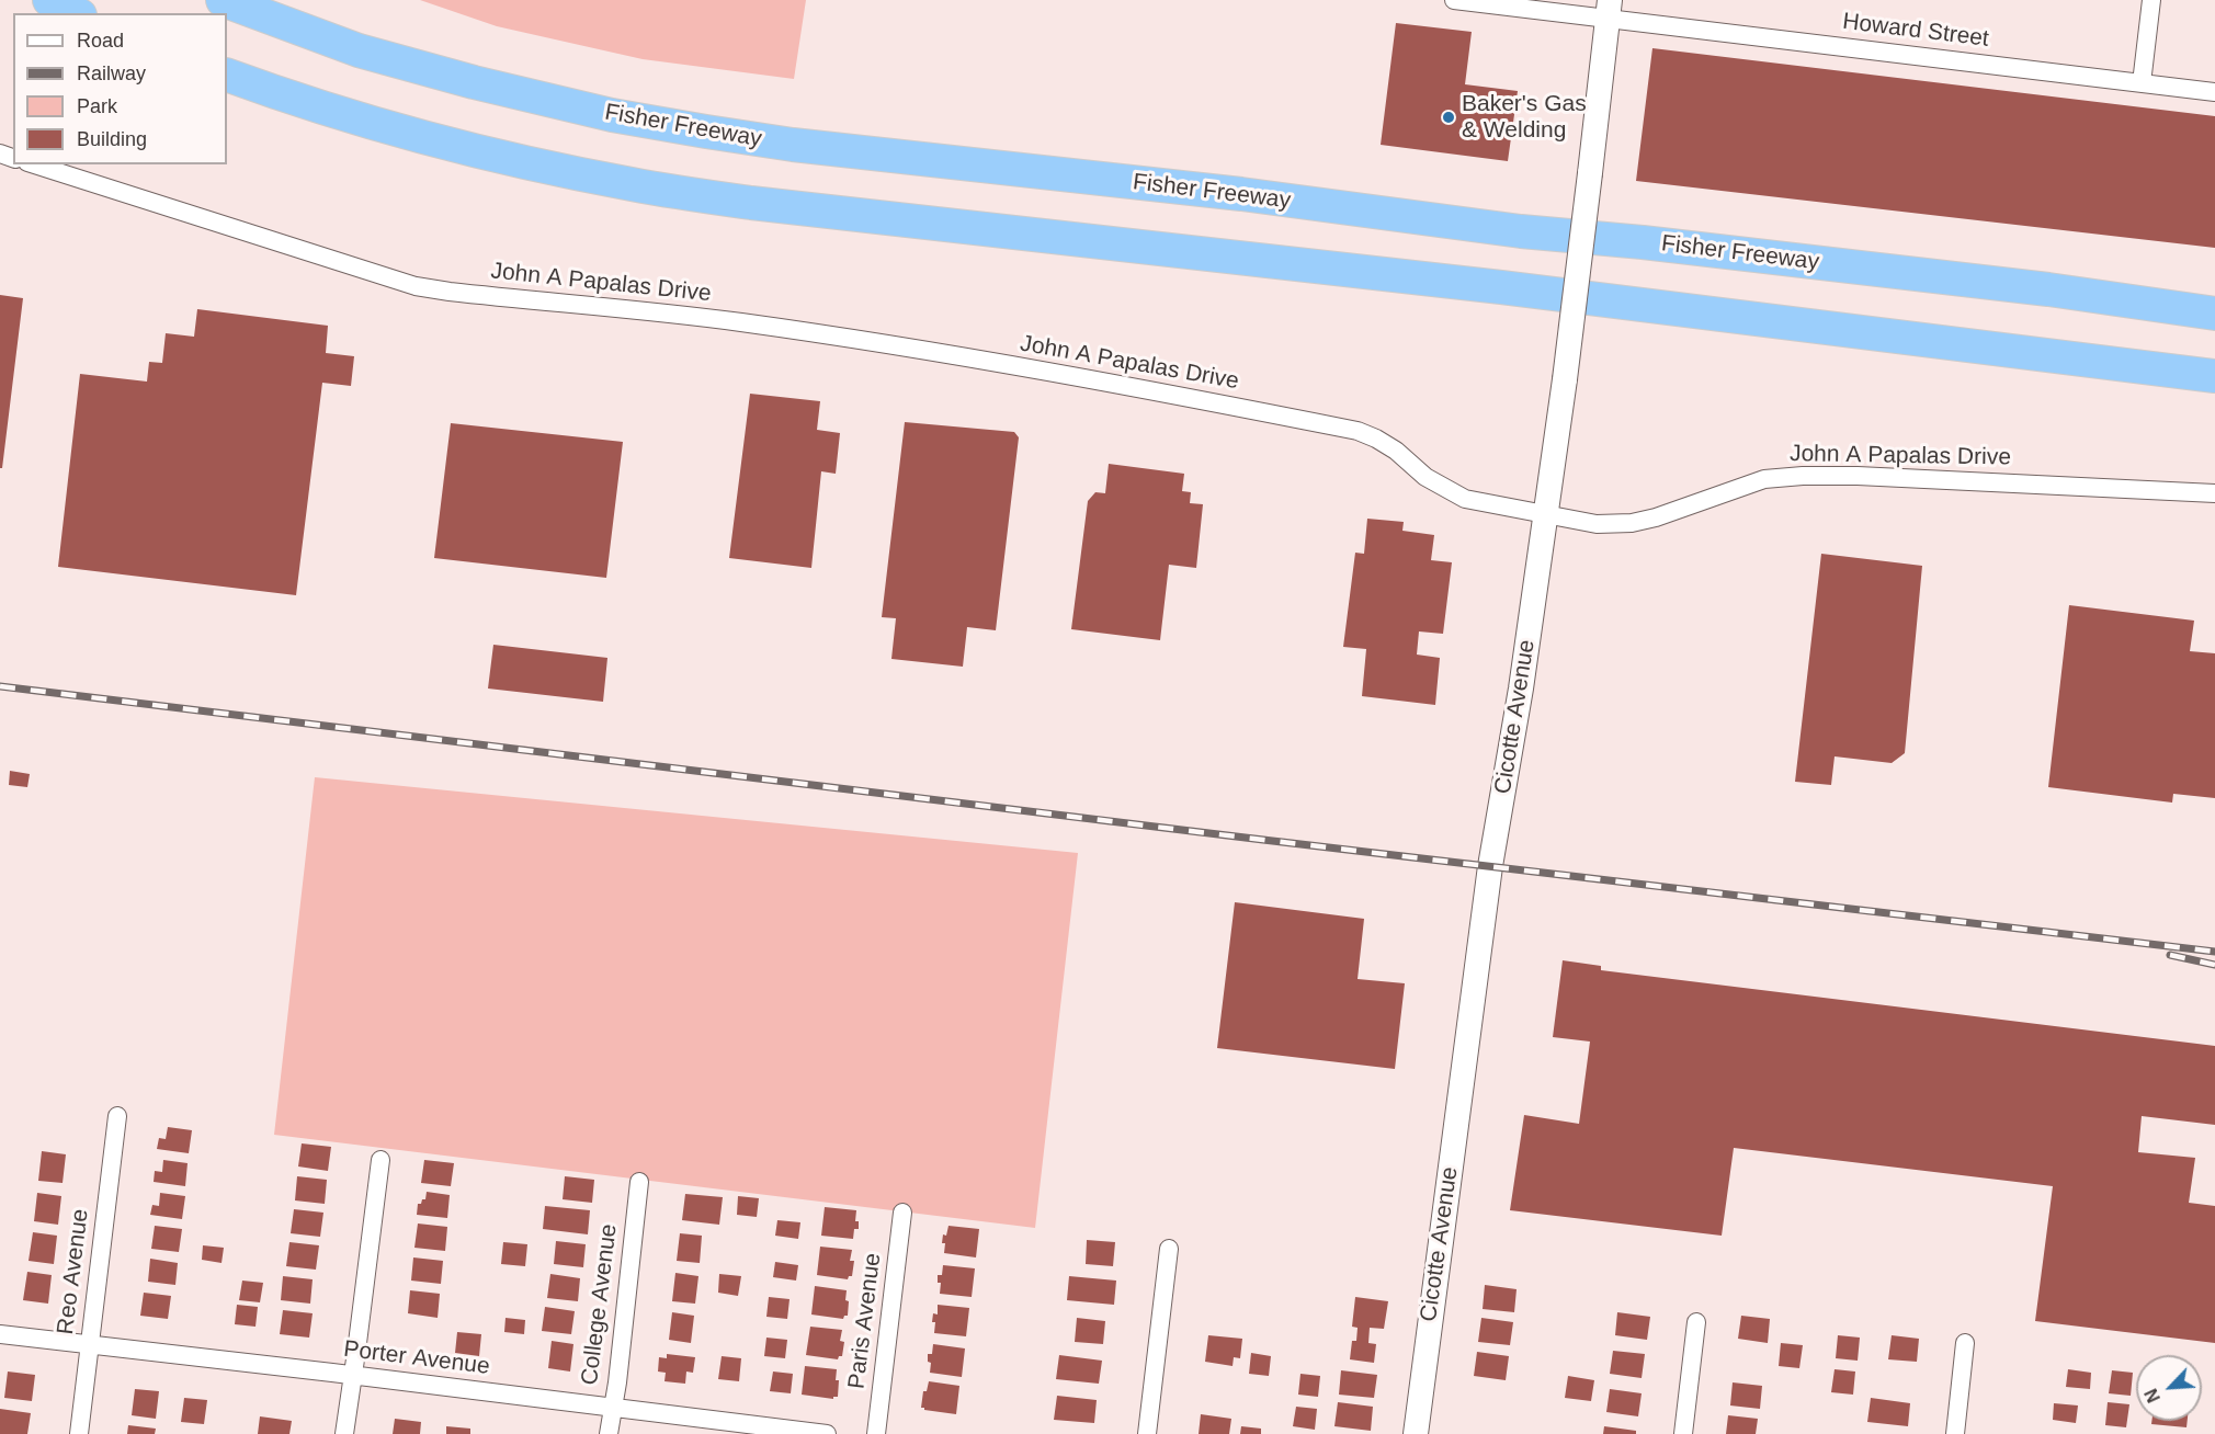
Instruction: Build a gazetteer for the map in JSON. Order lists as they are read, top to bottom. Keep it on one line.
{"streets":{"highway":["Fisher Freeway"],"street":["Howard Street","John A Papalas Drive","Cicotte Avenue","Reo Avenue","College Avenue","Paris Avenue","Porter Avenue"]},"crossings":[["Howard Street","Cicotte Avenue"],["John A Papalas Drive","Cicotte Avenue"],["Reo Avenue","Porter Avenue"],["College Avenue","Porter Avenue"]],"places":["Baker's Gas & Welding"],"legend":["Road","Railway","Park","Building"],"north":"bottom left"}
